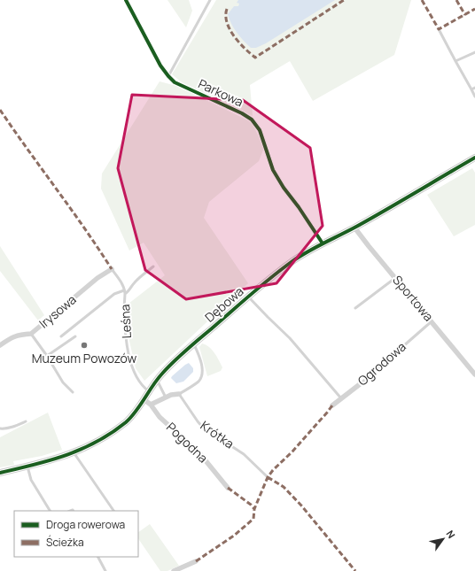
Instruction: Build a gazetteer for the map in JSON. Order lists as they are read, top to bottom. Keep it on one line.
{"streets":{"street":["Parkowa","Sportowa","Dębowa","Irysowa","Ogrodowa","Pogodna"],"lane":["Leśna","Krótka"]},"crossings":[["Parkowa","Dębowa"],["Sportowa","Dębowa"],["Sportowa","Ogrodowa"],["Dębowa","Leśna"],["Dębowa","Pogodna"],["Irysowa","Leśna"]],"places":["Muzeum Powozów"],"legend":["Droga rowerowa","Ścieżka"],"north":"top right"}
